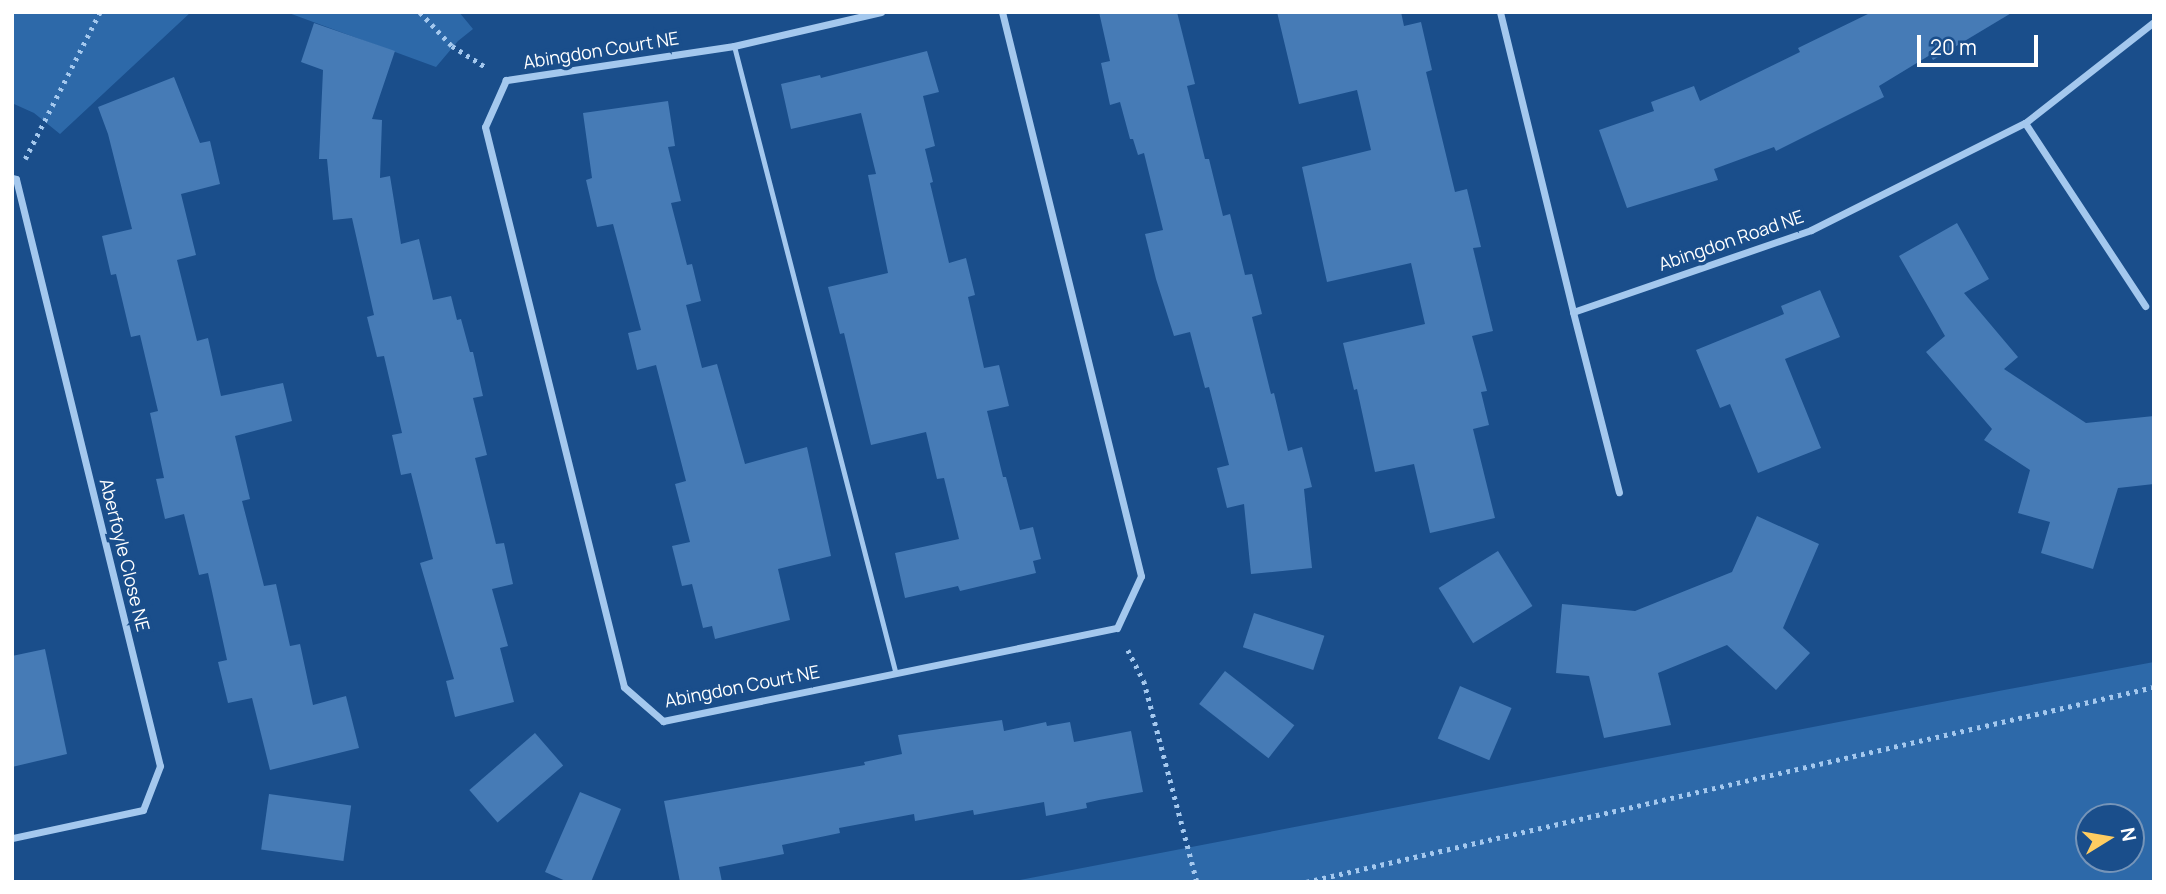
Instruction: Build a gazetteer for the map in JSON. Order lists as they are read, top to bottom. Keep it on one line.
{"streets":{"street":["Abingdon Court NE","Abingdon Road NE","Aberfoyle Close NE"]},"scale_bar":"20 m","north":"right"}
